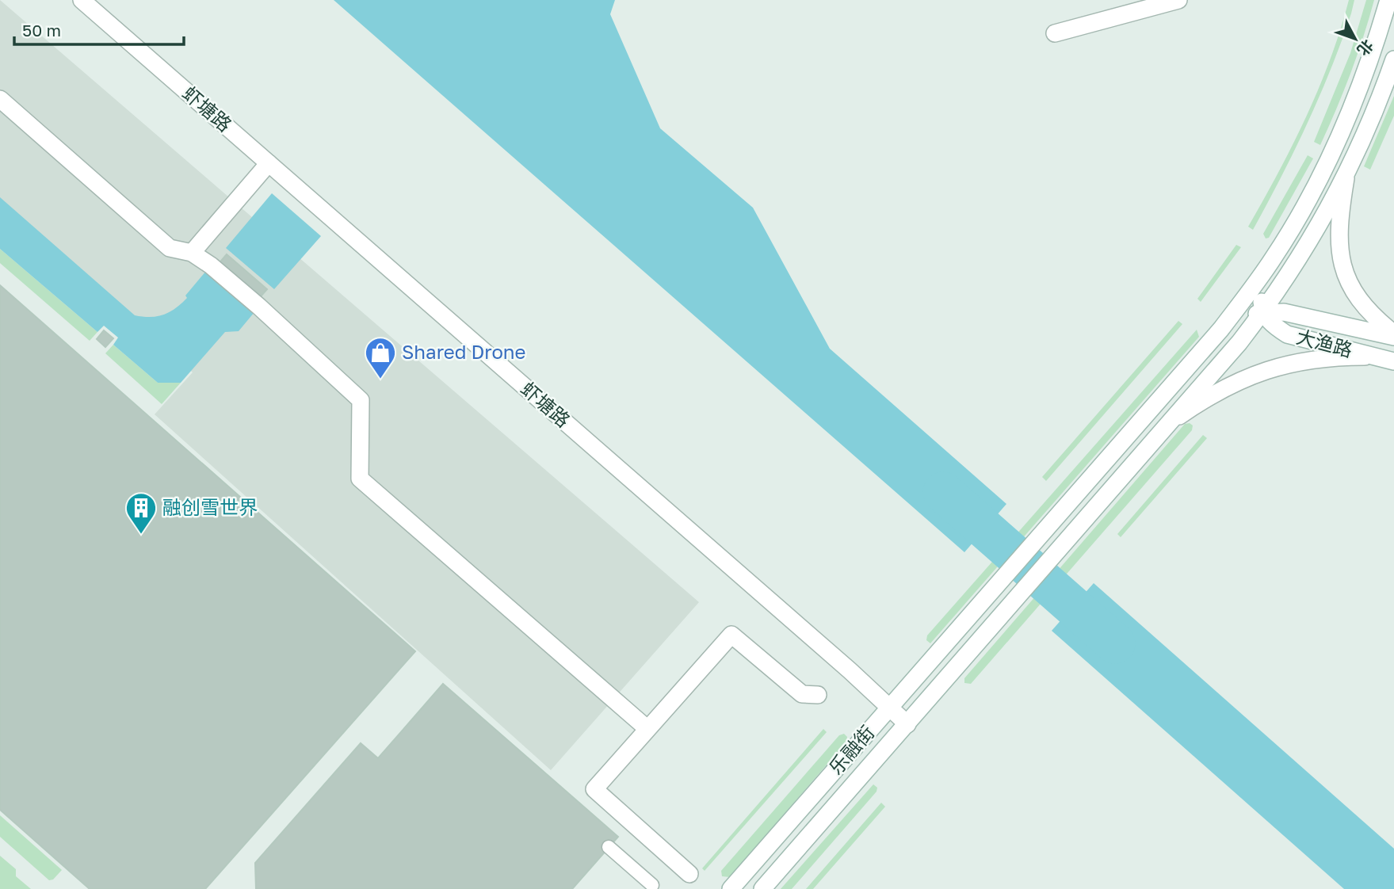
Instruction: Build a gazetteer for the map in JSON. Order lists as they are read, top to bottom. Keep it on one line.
{"streets":{"street":["虾塘路","大渔路","乐融街"]},"crossings":[["虾塘路","乐融街"],["大渔路","乐融街"]],"places":{"shop":["Shared Drone"],"building":["融创雪世界"]},"scale_bar":"50 m","north":"bottom right"}
